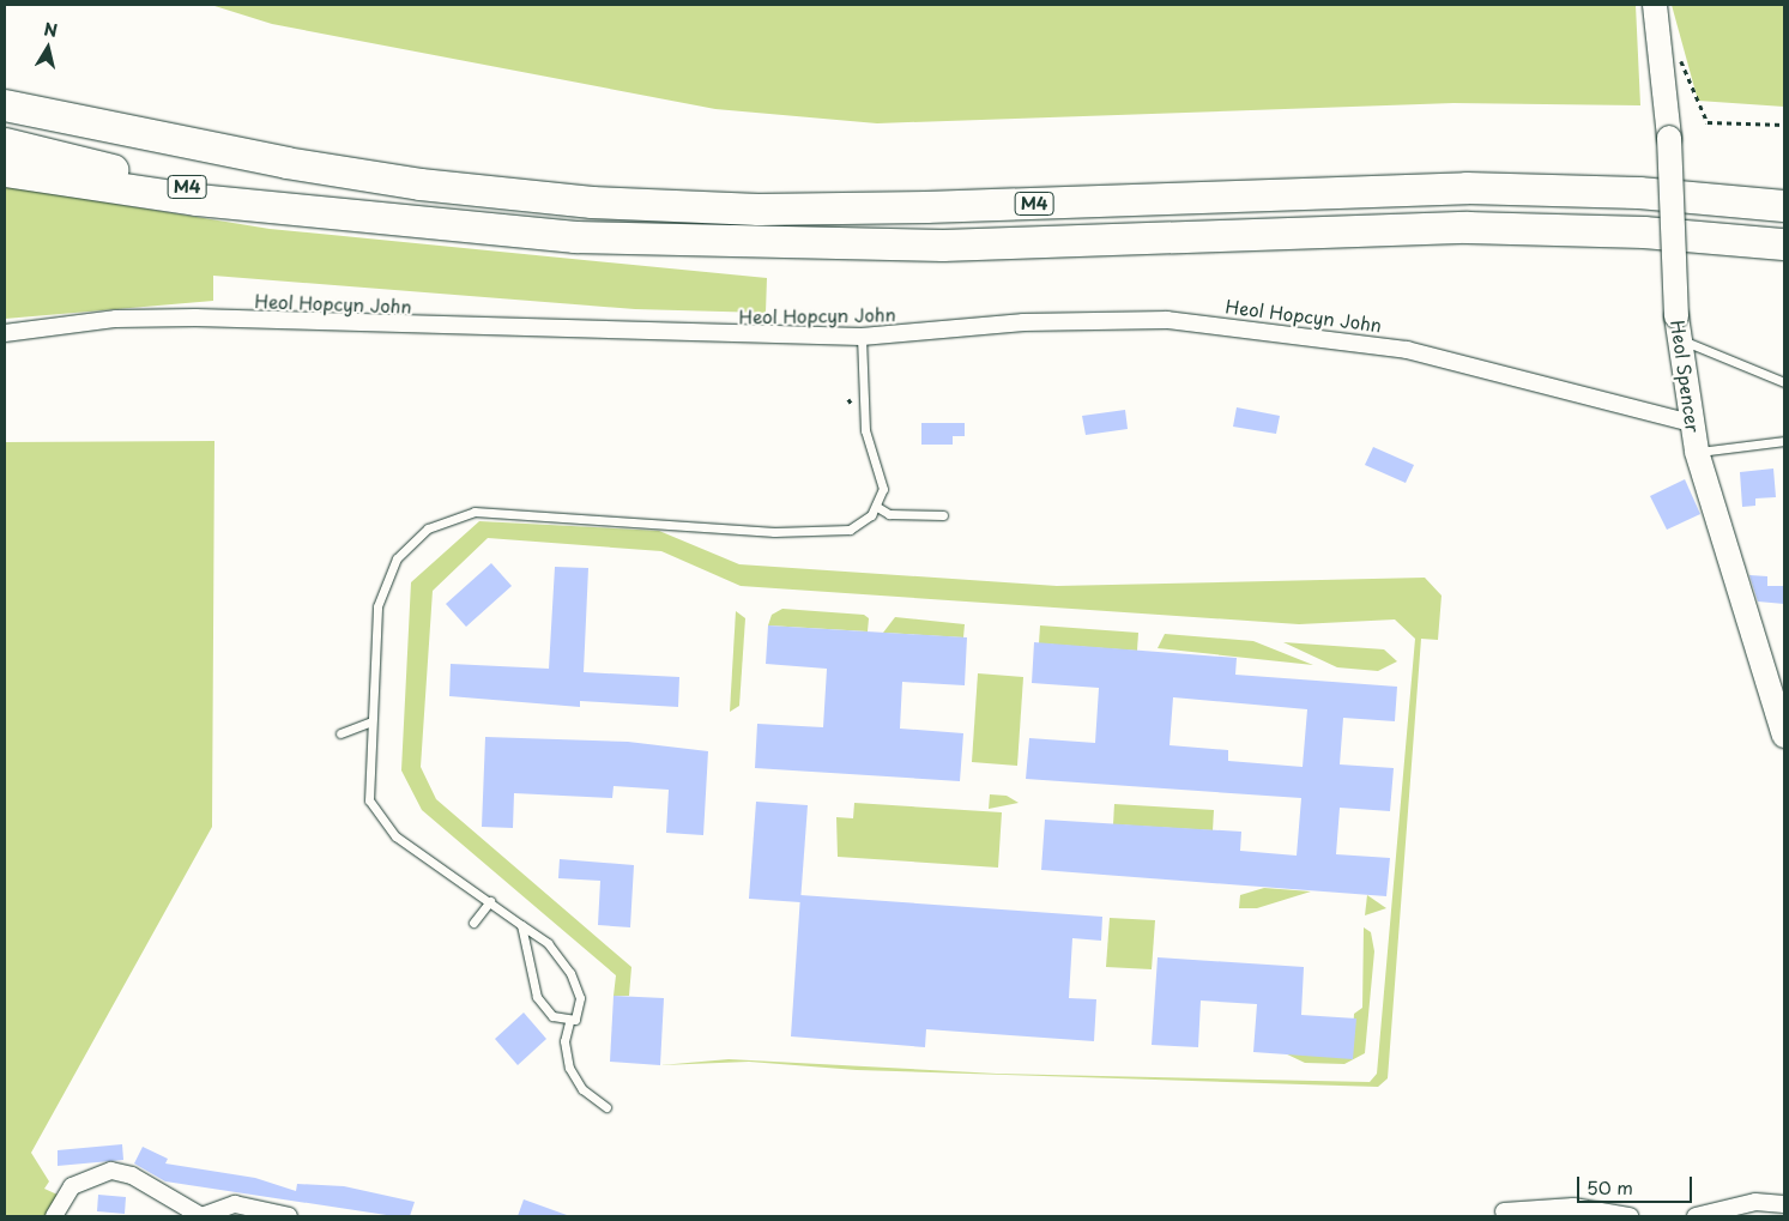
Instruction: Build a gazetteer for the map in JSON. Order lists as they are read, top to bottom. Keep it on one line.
{"streets":{"highway":["M4"],"street":["Heol Hopcyn John","Heol Spencer"]},"crossings":[["Heol Hopcyn John","Heol Spencer"]],"scale_bar":"50 m","north":"top"}
